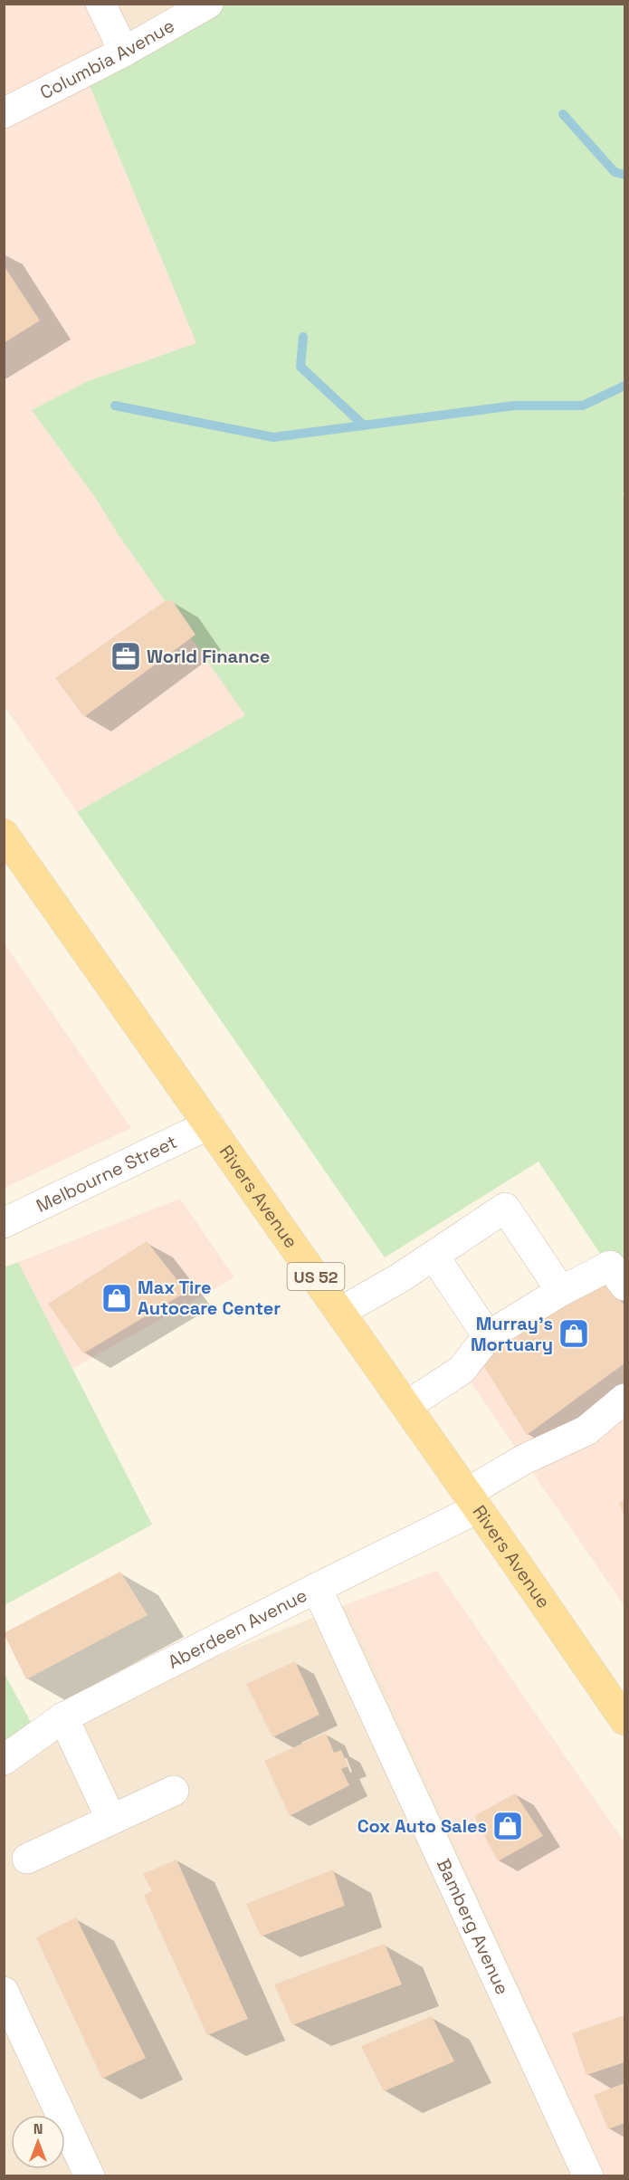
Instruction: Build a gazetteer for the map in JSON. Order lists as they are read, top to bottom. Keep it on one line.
{"streets":{"main road":["Rivers Avenue","US 52"],"street":["Columbia Avenue","Melbourne Street","Aberdeen Avenue","Bamberg Avenue"]},"crossings":[["Melbourne Street","Rivers Avenue"],["Rivers Avenue","Aberdeen Avenue"],["Aberdeen Avenue","Bamberg Avenue"]],"places":{"office":["World Finance"],"shop":["Max Tire Autocare Center","Murray's Mortuary","Cox Auto Sales"]},"north":"top"}
